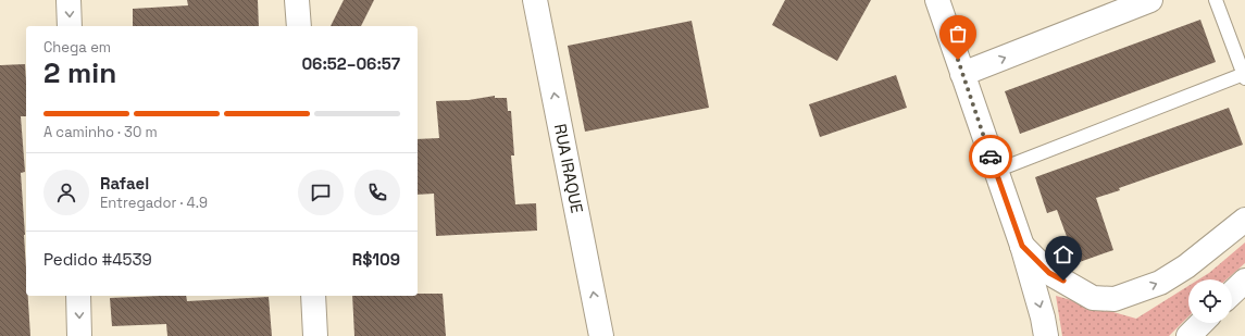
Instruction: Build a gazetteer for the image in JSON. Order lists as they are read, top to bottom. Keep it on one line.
{"streets":{"street":["RUA IRAQUE"]},"one_way":["RUA IRAQUE"],"page":{"heading":["2 min","Chega em","06:52–06:57"],"panel":["Rafael","Entregador · 4.9","Pedido #4539","R$109"],"bar":"A caminho · 30 m"}}
